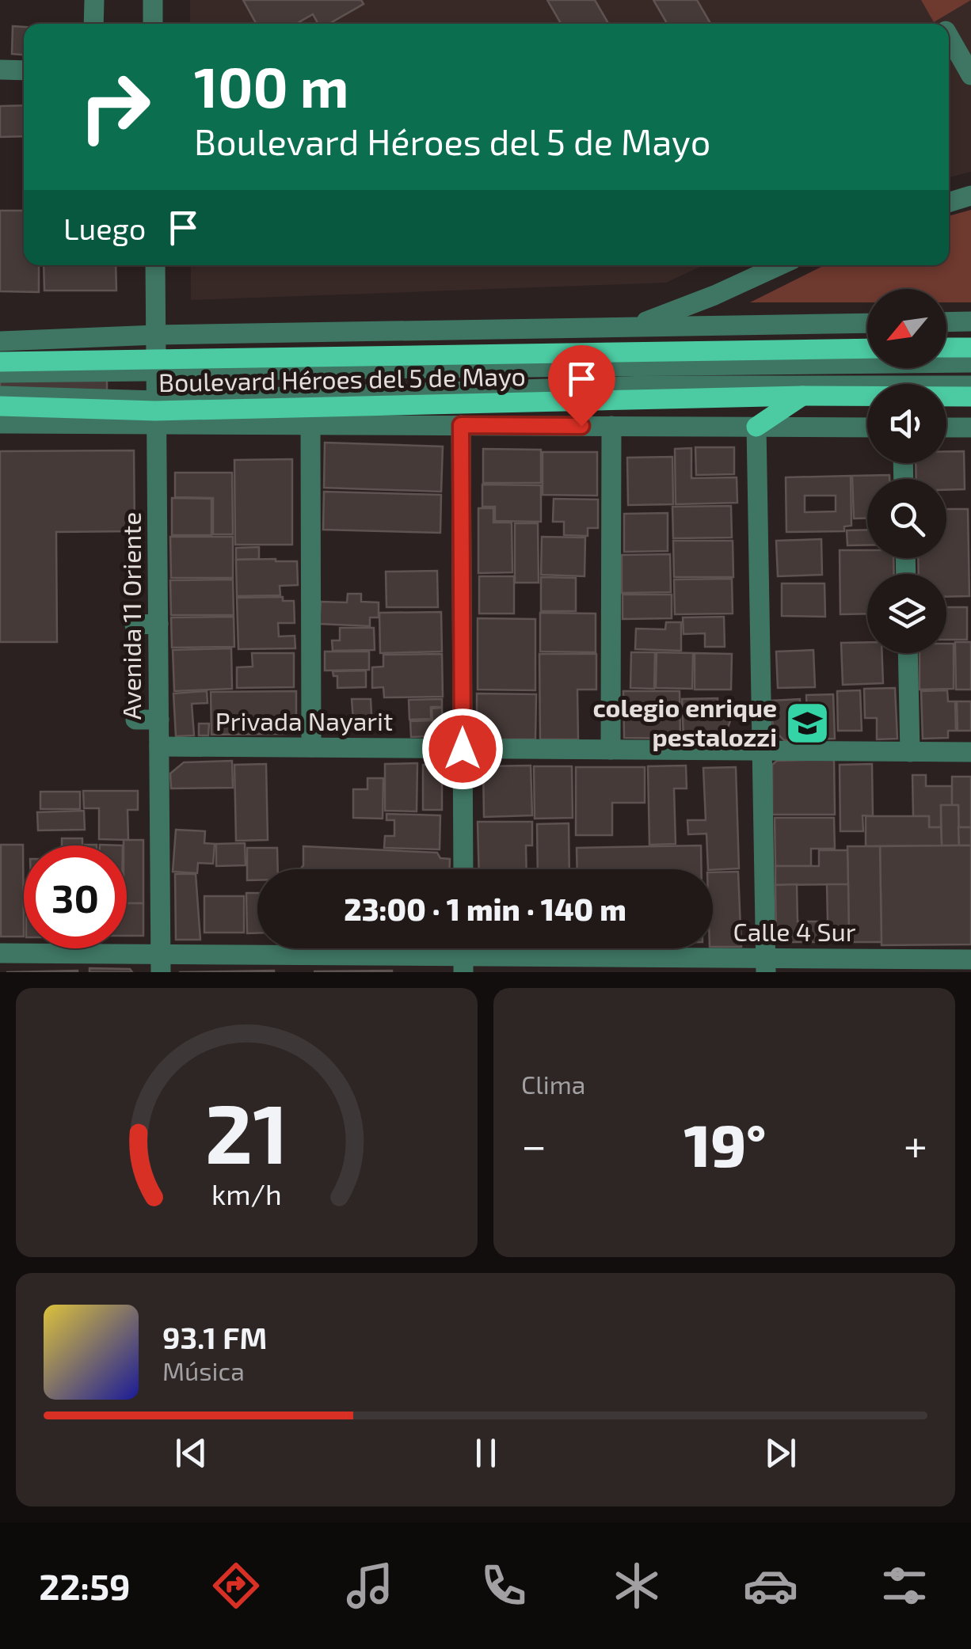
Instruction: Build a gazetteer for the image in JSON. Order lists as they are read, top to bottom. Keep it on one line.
{"streets":{"main road":["Boulevard Héroes del 5 de Mayo"],"street":["Avenida 11 Oriente","Privada Nayarit","Calle 4 Sur"]},"crossings":[["Boulevard Héroes del 5 de Mayo","Avenida 11 Oriente"],["Avenida 11 Oriente","Privada Nayarit"],["Avenida 11 Oriente","Calle 4 Sur"]],"places":{"school or university":["colegio enrique pestalozzi"]},"north":"bottom left","page":{"turn":["100 m","Boulevard Héroes del 5 de Mayo"],"then":"Luego","limit":"30","trip":"23:00 · 1 min · 140 m","tile":"Clima","heat":["−","19°","+"],"song":["93.1 FM","Música"],"tabs":"22:59","gauge":["21","km/h"]}}
